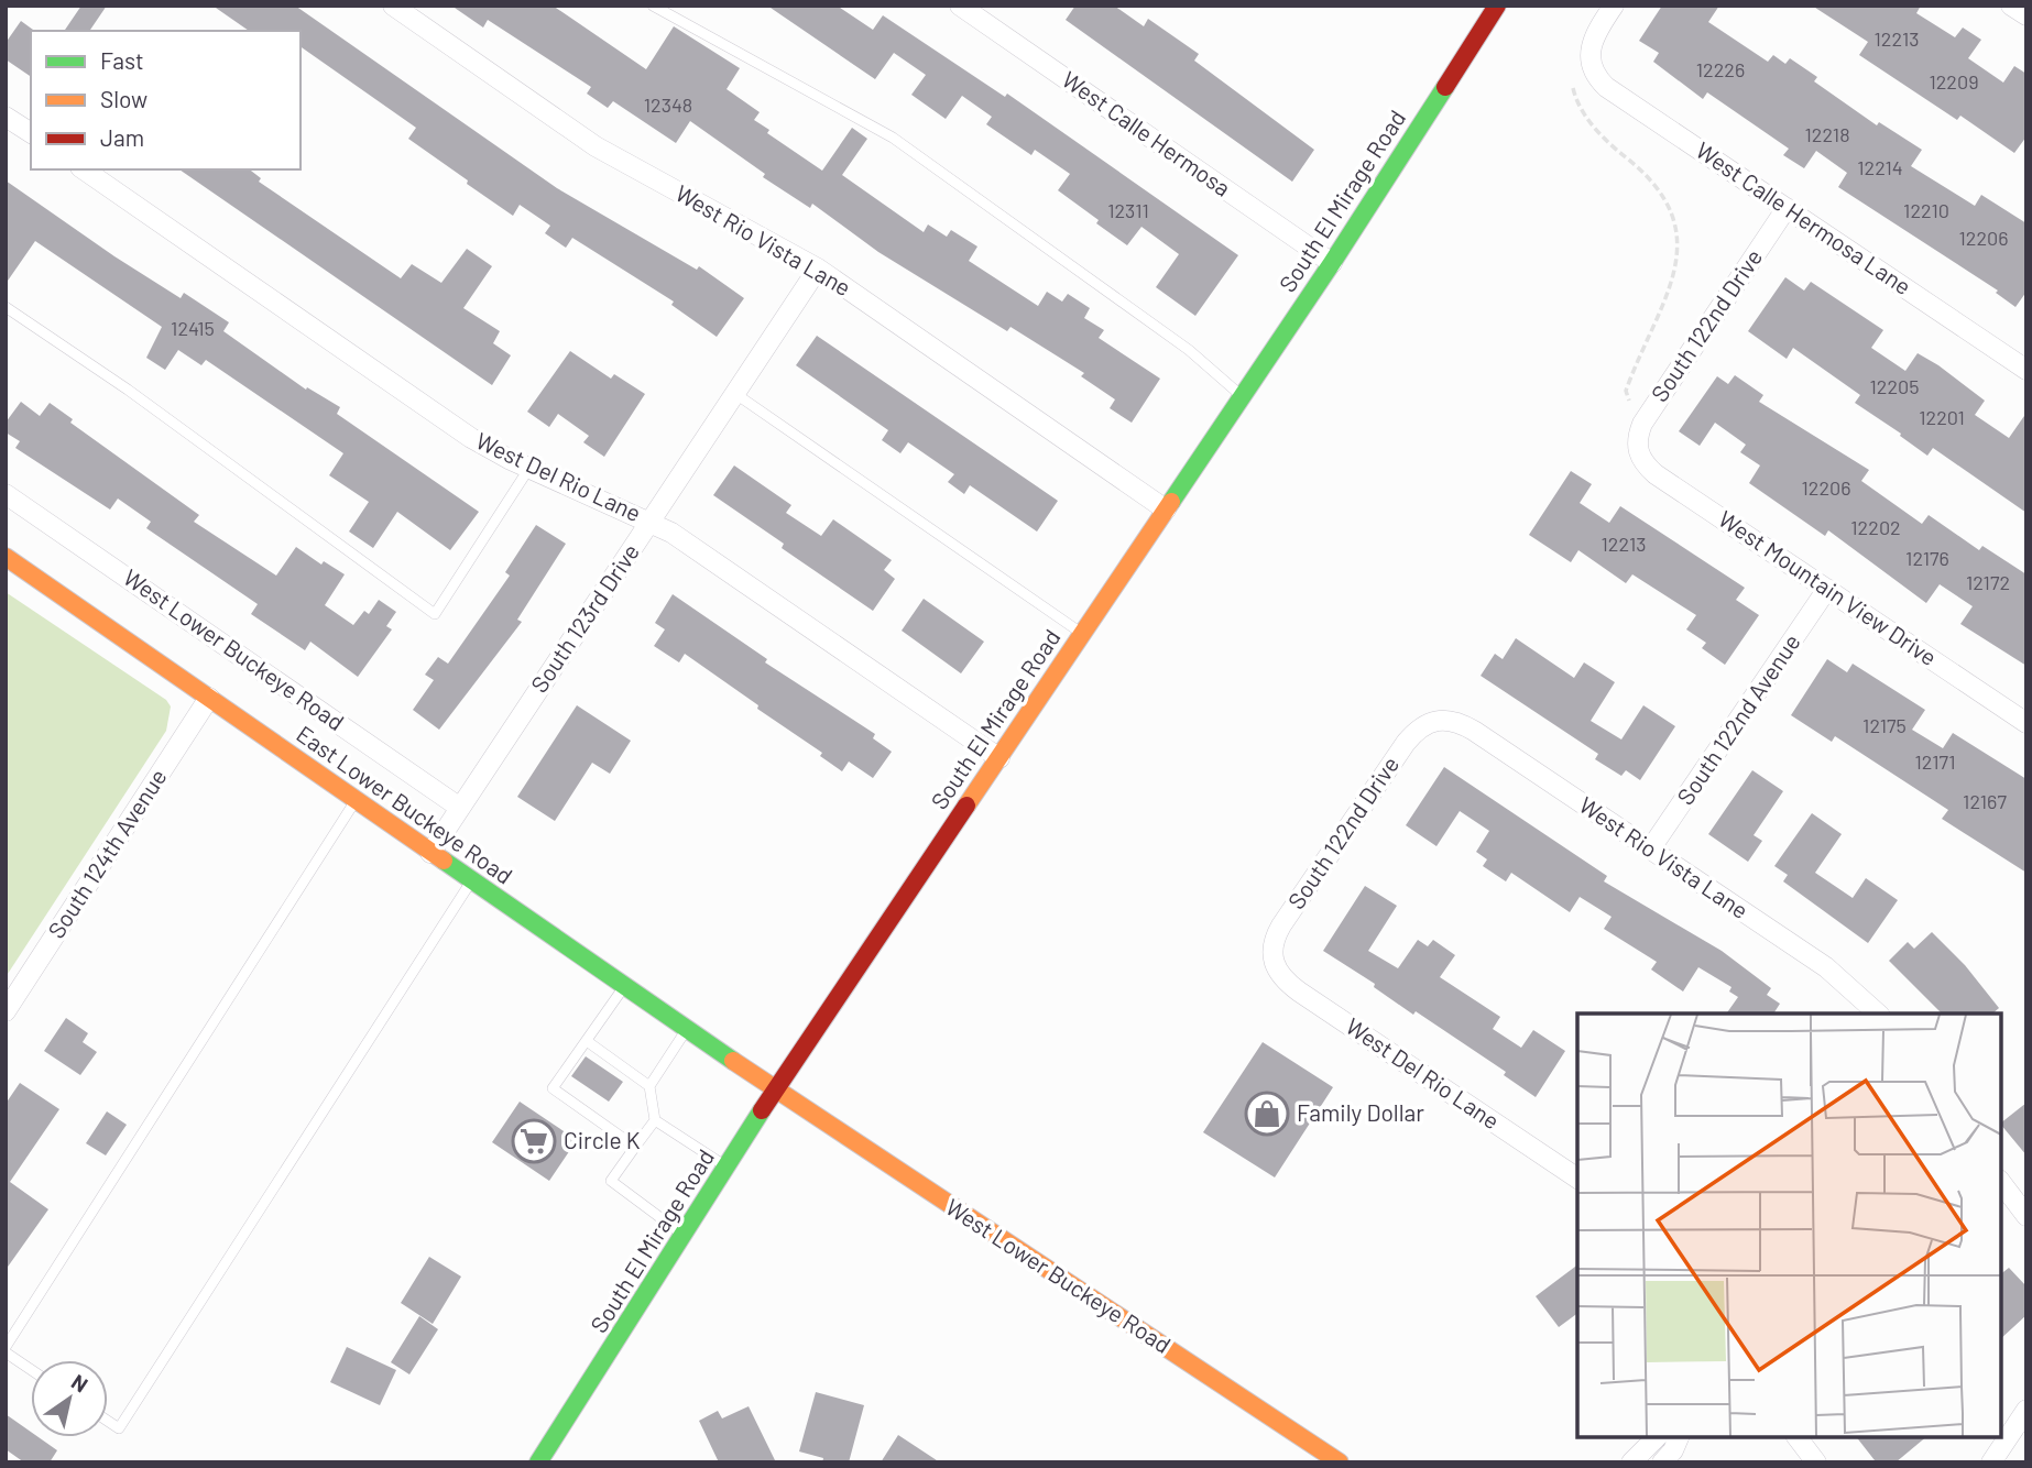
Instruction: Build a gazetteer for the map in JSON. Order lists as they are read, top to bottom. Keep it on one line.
{"streets":{"main road":["South El Mirage Road","West Lower Buckeye Road","East Lower Buckeye Road"],"street":["West Calle Hermosa","West Calle Hermosa Lane","West Rio Vista Lane","South 122nd Drive","West Del Rio Lane","West Mountain View Drive","South 123rd Drive","South 122nd Avenue","South 124th Avenue"]},"crossings":[["West Calle Hermosa","South El Mirage Road"],["South El Mirage Road","West Rio Vista Lane"],["South El Mirage Road","West Del Rio Lane"],["South El Mirage Road","West Lower Buckeye Road"],["South El Mirage Road","East Lower Buckeye Road"],["West Calle Hermosa Lane","South 122nd Drive"],["West Rio Vista Lane","South 122nd Drive"],["West Rio Vista Lane","South 123rd Drive"],["West Rio Vista Lane","South 122nd Avenue"],["South 122nd Drive","West Del Rio Lane"],["South 122nd Drive","West Mountain View Drive"],["West Del Rio Lane","South 123rd Drive"],["West Mountain View Drive","South 122nd Avenue"],["South 123rd Drive","West Lower Buckeye Road"],["South 123rd Drive","East Lower Buckeye Road"],["West Lower Buckeye Road","East Lower Buckeye Road"],["East Lower Buckeye Road","South 124th Avenue"]],"places":{"shop":["Family Dollar"],"supermarket":["Circle K"]},"house_numbers":["12213","12226","12209","12348","12218","12214","12311","12210","12206","12415","12205","12201","12206","12202","12213","12176","12172","12175","12171","12167"],"legend":["Fast","Slow","Jam"],"north":"top right"}
